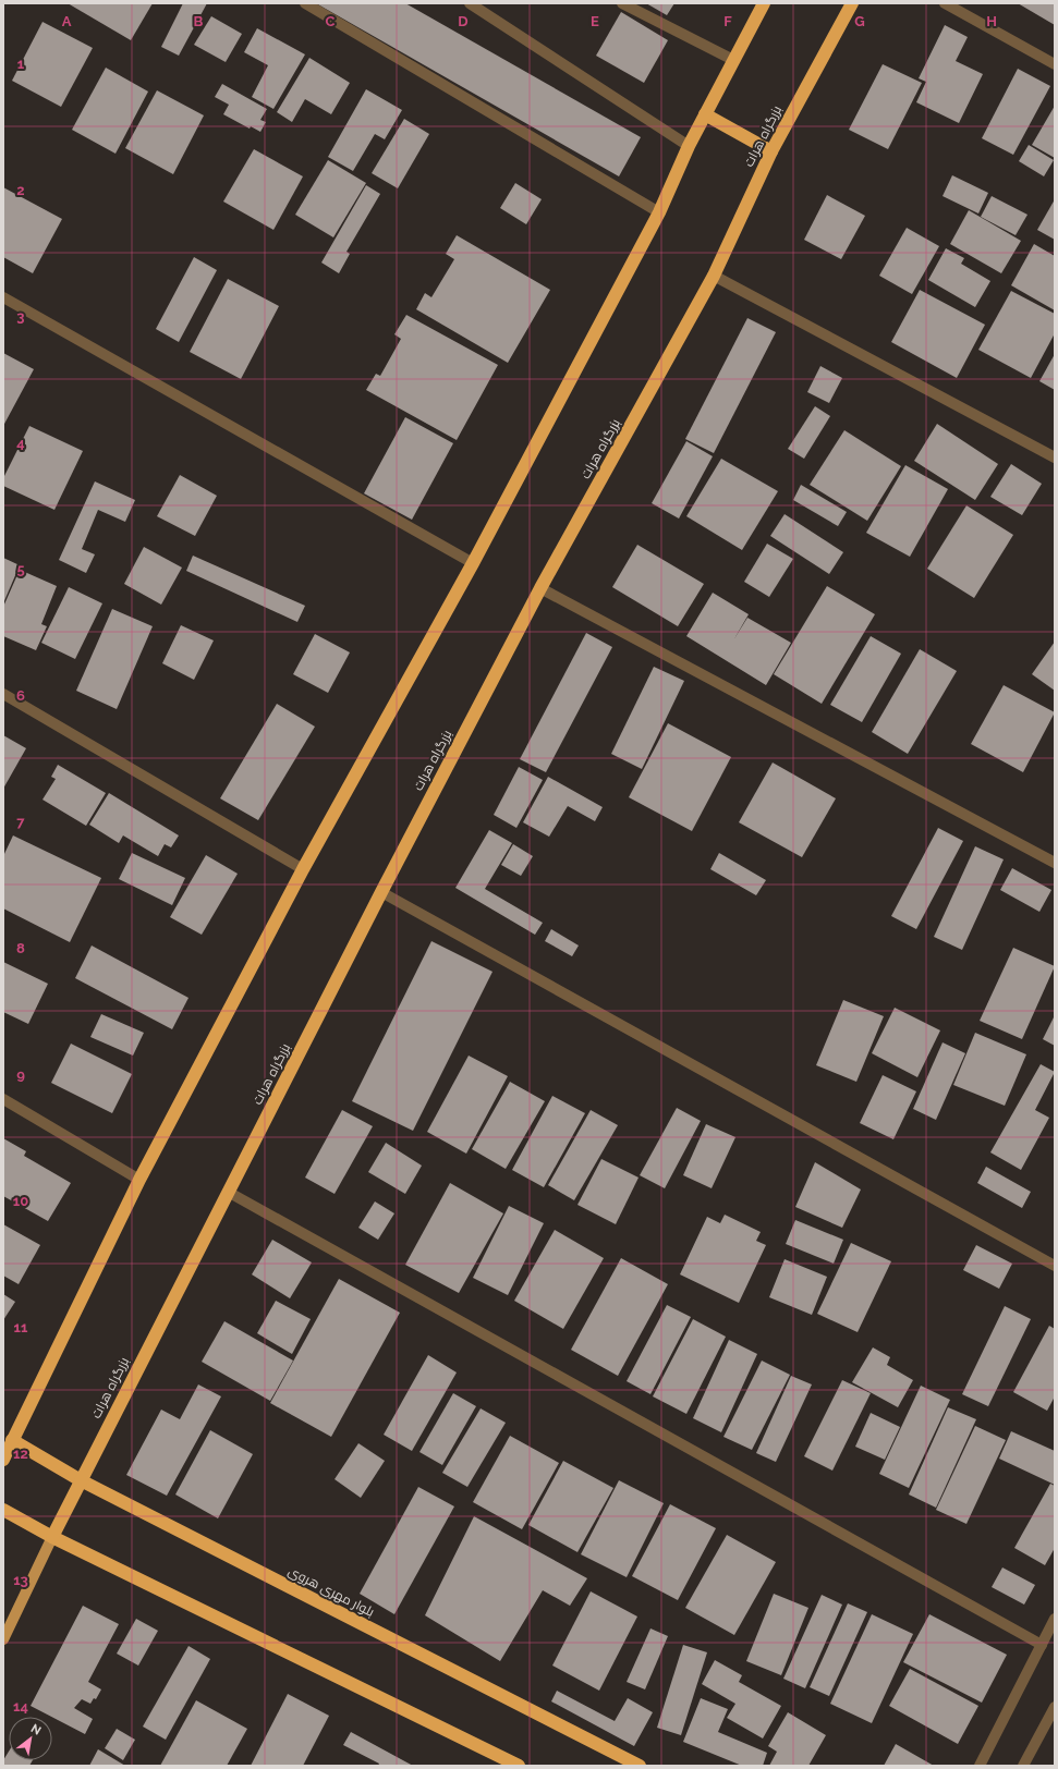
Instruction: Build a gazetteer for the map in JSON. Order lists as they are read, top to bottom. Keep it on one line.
{"streets":{"highway":["بزرگراه هرات","بلوار مهری هروی"]},"crossings":[["بزرگراه هرات","بلوار مهری هروی"]],"north":"top right","grid":{"columns":["A","B","C","D","E","F","G","H"],"rows":["1","2","3","4","5","6","7","8","9","10","11","12","13","14"]}}
